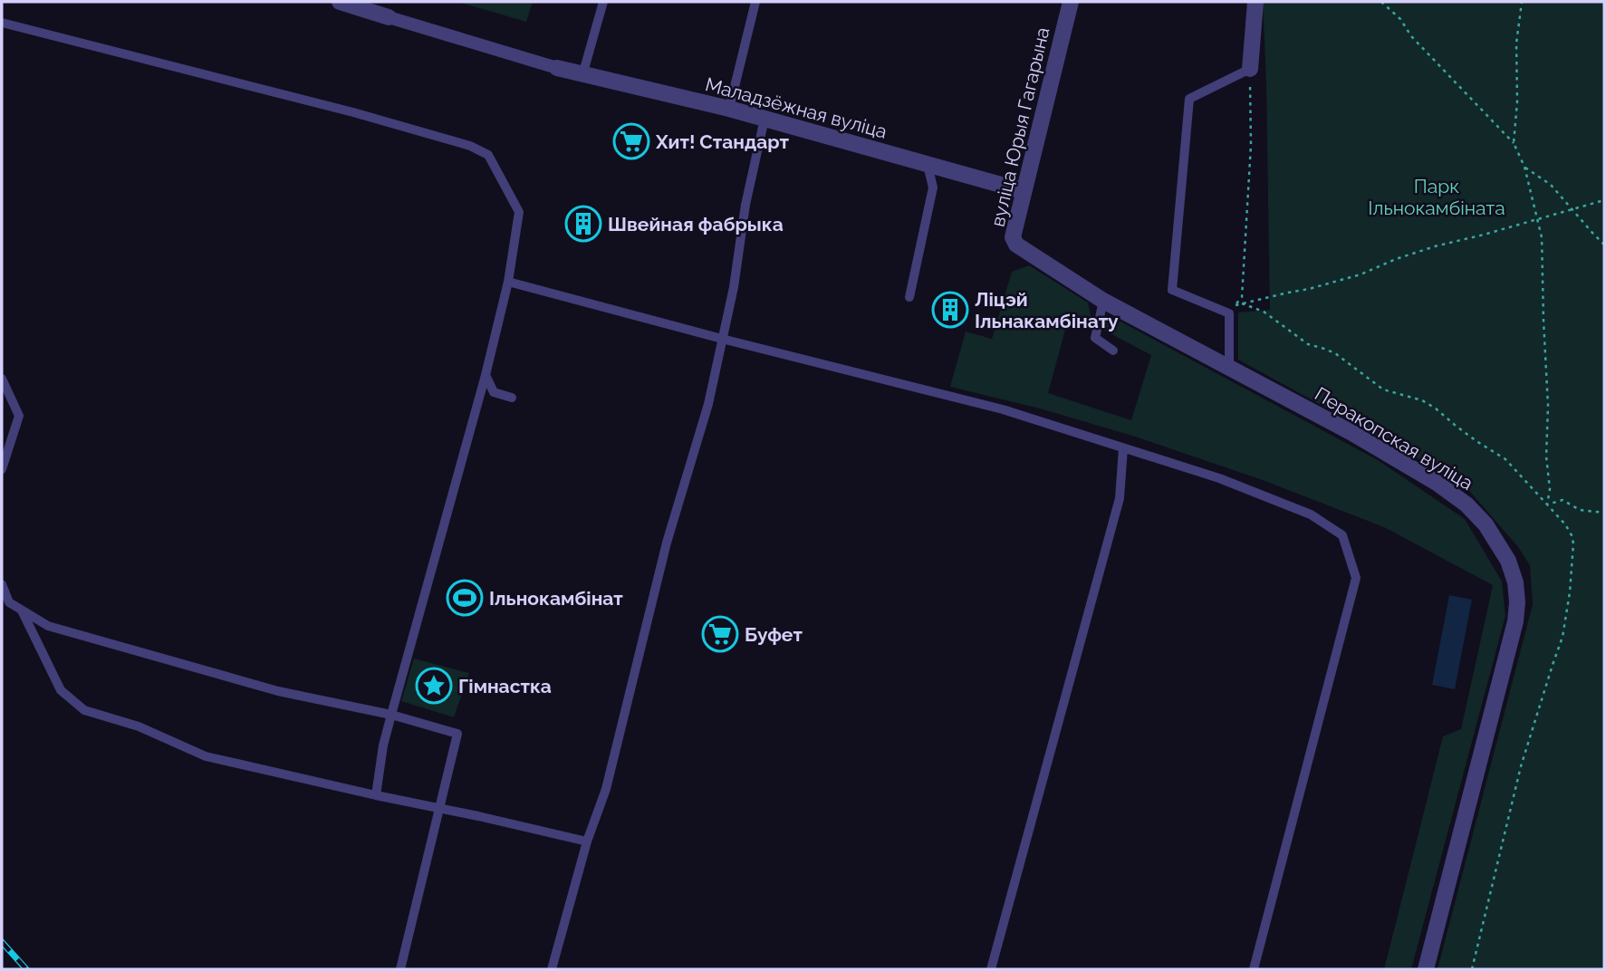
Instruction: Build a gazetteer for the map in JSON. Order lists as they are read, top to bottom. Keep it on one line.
{"streets":{"street":["Маладзёжная вуліца","вуліца Юрыя Гагарына","Перакопская вуліца"]},"crossings":[["Маладзёжная вуліца","вуліца Юрыя Гагарына"],["вуліца Юрыя Гагарына","Перакопская вуліца"]],"parks":["Парк Ільнокамбіната"],"places":{"supermarket":["Хит! Стандарт","Буфет"],"building":["Швейная фабрыка","Ліцэй Ільнакамбінату"],"sports":["Ільнокамбінат"],"place":["Гімнастка"]}}
